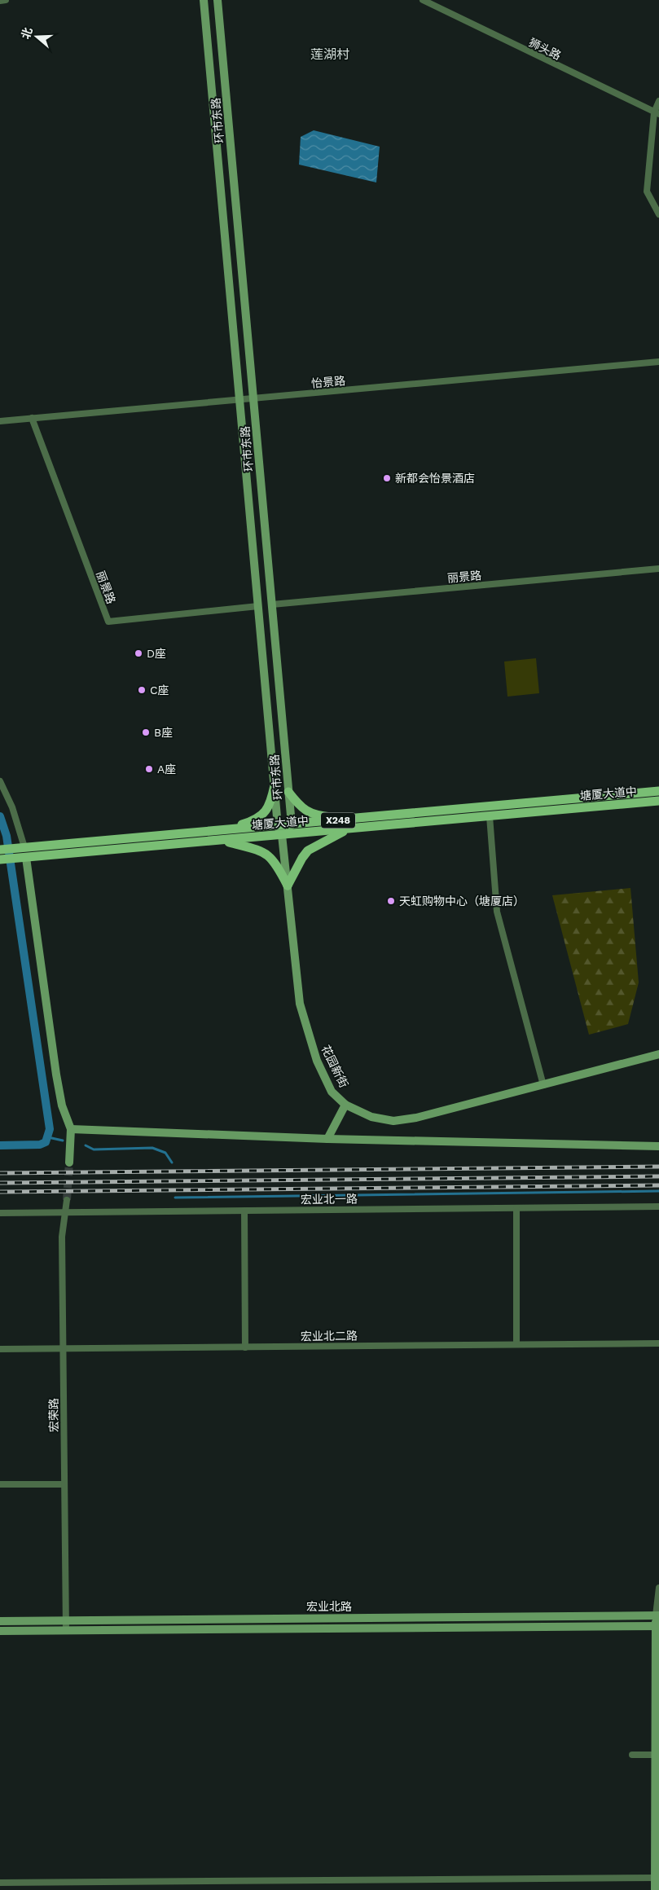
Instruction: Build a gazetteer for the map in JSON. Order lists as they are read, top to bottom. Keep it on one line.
{"streets":{"main road":["环市东路","塘厦大道中","X248","花园新街","宏业北路"],"street":["狮头路","怡景路","丽景路","宏业北一路","宏业北二路","宏荣路"]},"crossings":[["环市东路","怡景路"],["环市东路","丽景路"],["环市东路","塘厦大道中"],["环市东路","花园新街"],["怡景路","丽景路"],["塘厦大道中","花园新街"],["宏业北一路","宏荣路"],["宏业北二路","宏荣路"],["宏荣路","宏业北路"]],"districts":["莲湖村"],"places":["新都会怡景酒店","D座","C座","B座","A座","天虹购物中心（塘厦店）"],"north":"left"}
